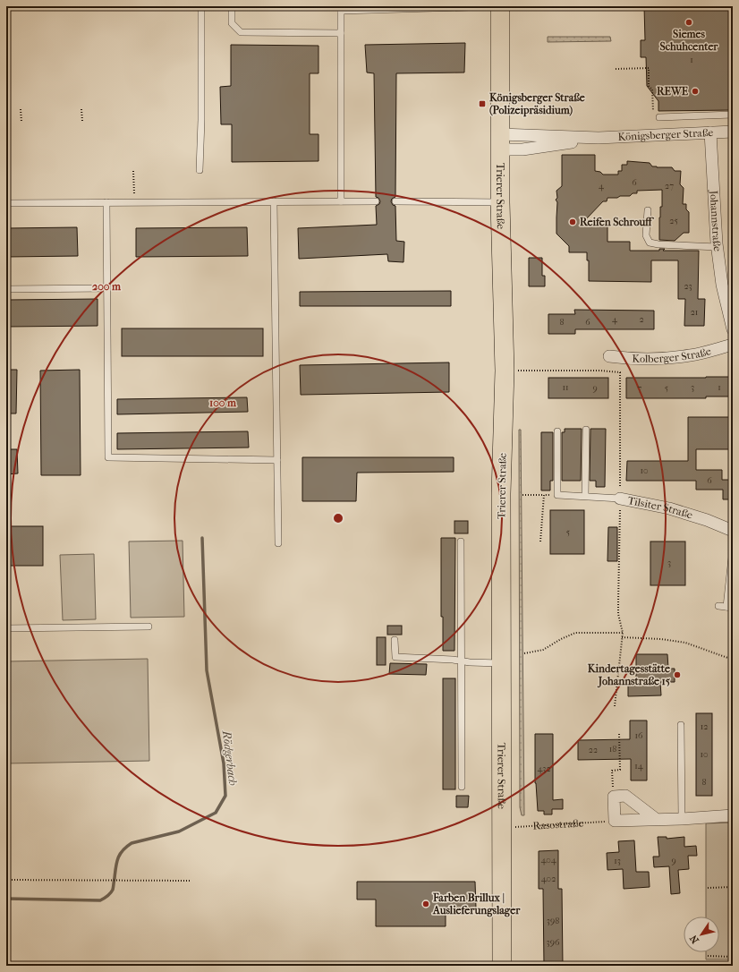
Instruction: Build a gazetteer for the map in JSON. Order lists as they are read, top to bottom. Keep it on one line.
{"streets":{"main road":["Trierer Straße"],"street":["Königsberger Straße","Johannstraße","Kolberger Straße","Tilsiter Straße"],"path":["Rasostraße"]},"crossings":[["Königsberger Straße","Trierer Straße"],["Königsberger Straße","Johannstraße"],["Trierer Straße","Rasostraße"]],"water":["Rödgerbach"],"places":{"other":["Siemes Schuhcenter","REWE","Reifen Schrouff","Kindertagesstätte Johannstraße 15","Farben Brillux | Auslieferungslager"],"transit":["Königsberger Straße (Polizeipräsidium)"]},"house_numbers":["1","6","4","27","25","23","21","4","2","8","6","11","3","1","9","7","5","10","6","5","3","12","16","18","22","10","14","432","8","404","13","9","402","398","396"],"north":"bottom left","rings":["200 m","100 m"]}
